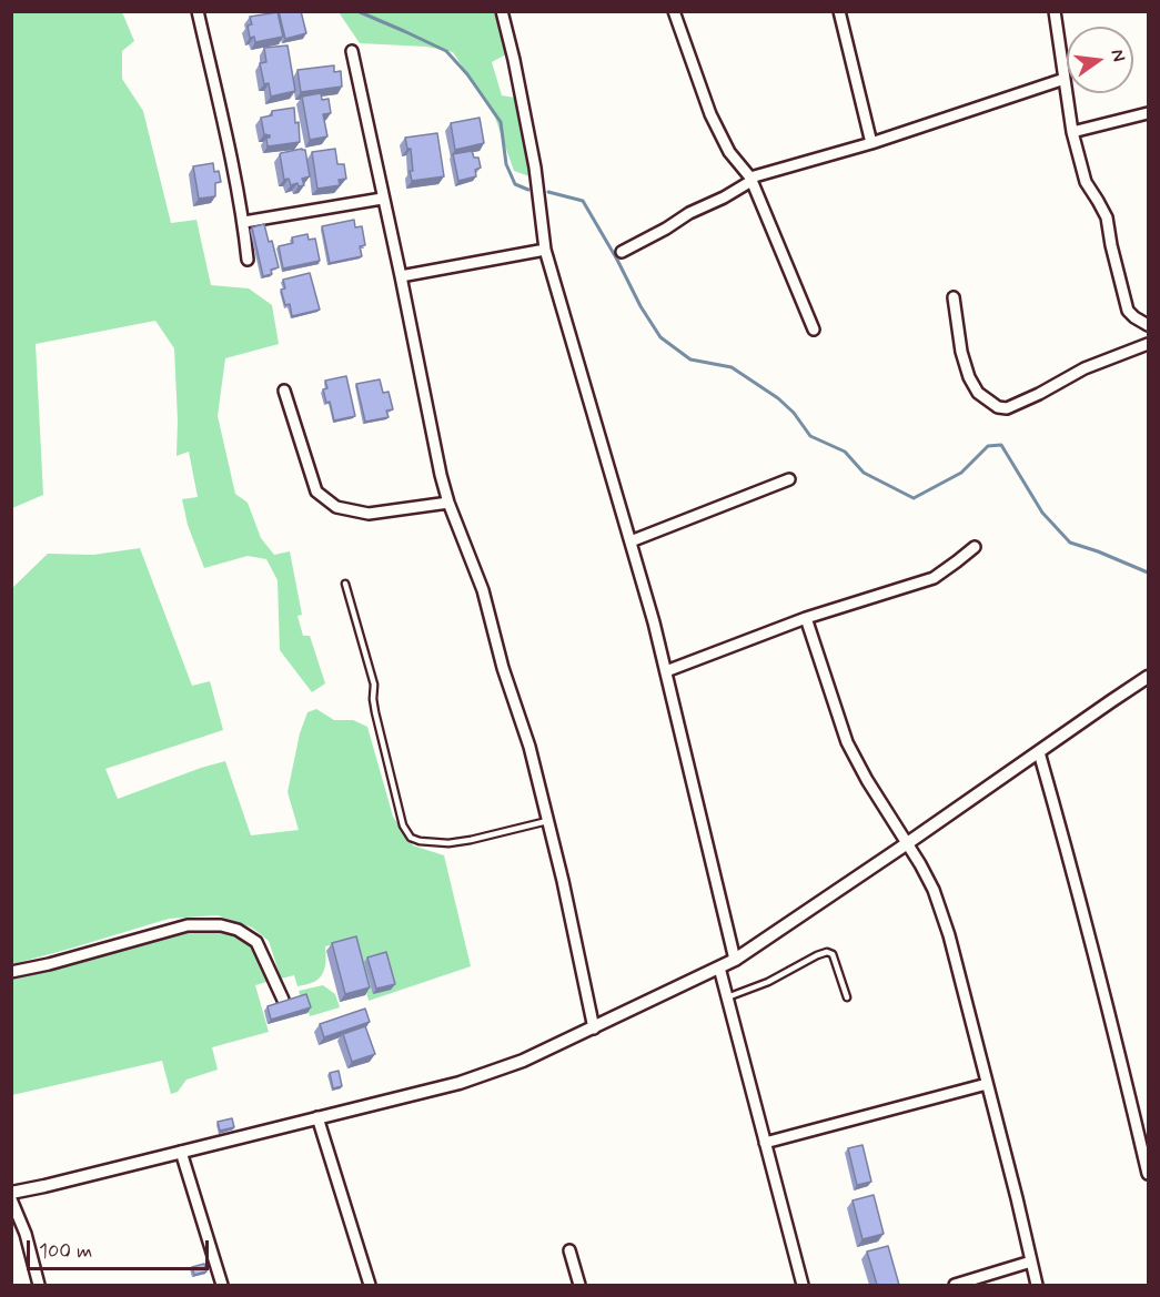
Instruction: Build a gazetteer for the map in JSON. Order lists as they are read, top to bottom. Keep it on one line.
{"scale_bar":"100 m","north":"right"}
